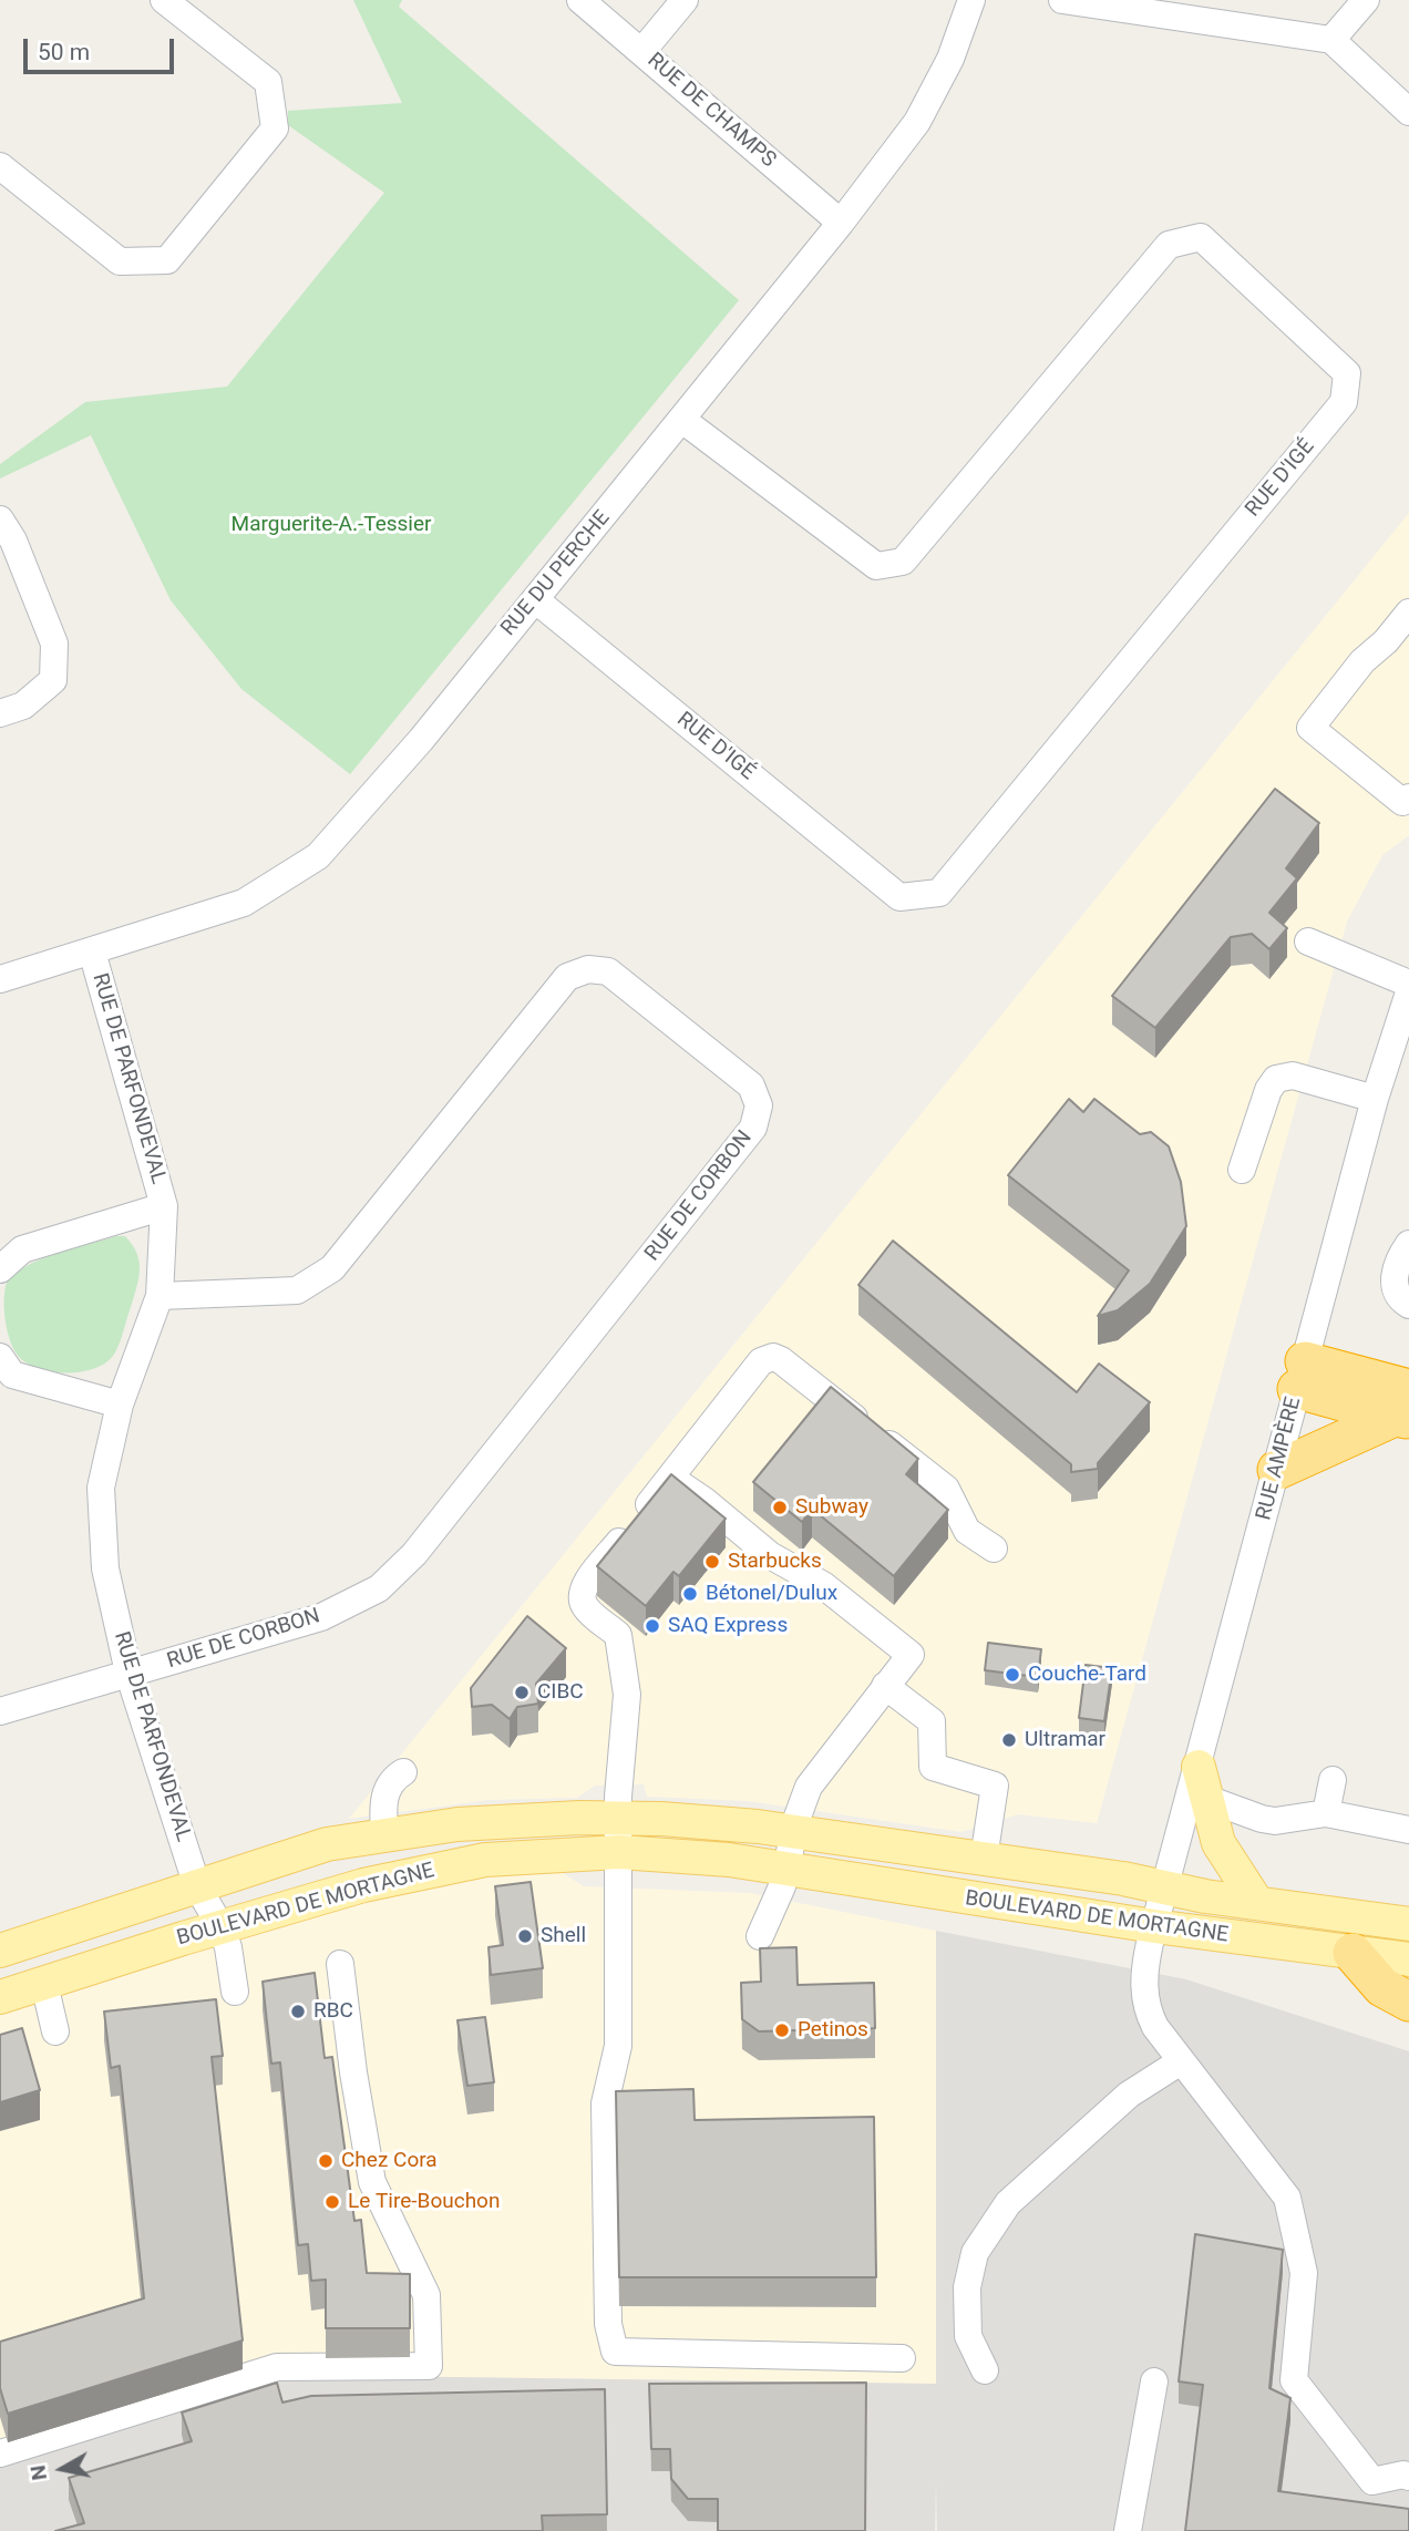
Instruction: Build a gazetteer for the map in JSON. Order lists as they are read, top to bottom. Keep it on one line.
{"streets":{"main road":["BOULEVARD DE MORTAGNE"],"street":["RUE DE CHAMPS","RUE D'IGÉ","RUE DU PERCHE","RUE DE PARFONDEVAL","RUE DE CORBON","RUE AMPÈRE"]},"crossings":[["RUE DE CHAMPS","RUE DU PERCHE"],["RUE D'IGÉ","RUE DU PERCHE"],["RUE DU PERCHE","RUE DE PARFONDEVAL"],["RUE DE PARFONDEVAL","RUE DE CORBON"],["RUE DE PARFONDEVAL","BOULEVARD DE MORTAGNE"],["RUE AMPÈRE","BOULEVARD DE MORTAGNE"]],"parks":["Marguerite-A.-Tessier"],"places":["Subway","Starbucks","Bétonel/Dulux","SAQ Express","Couche-Tard","CIBC","Ultramar","Shell","RBC","Petinos","Chez Cora","Le Tire-Bouchon"],"scale_bar":"50 m","north":"left"}
